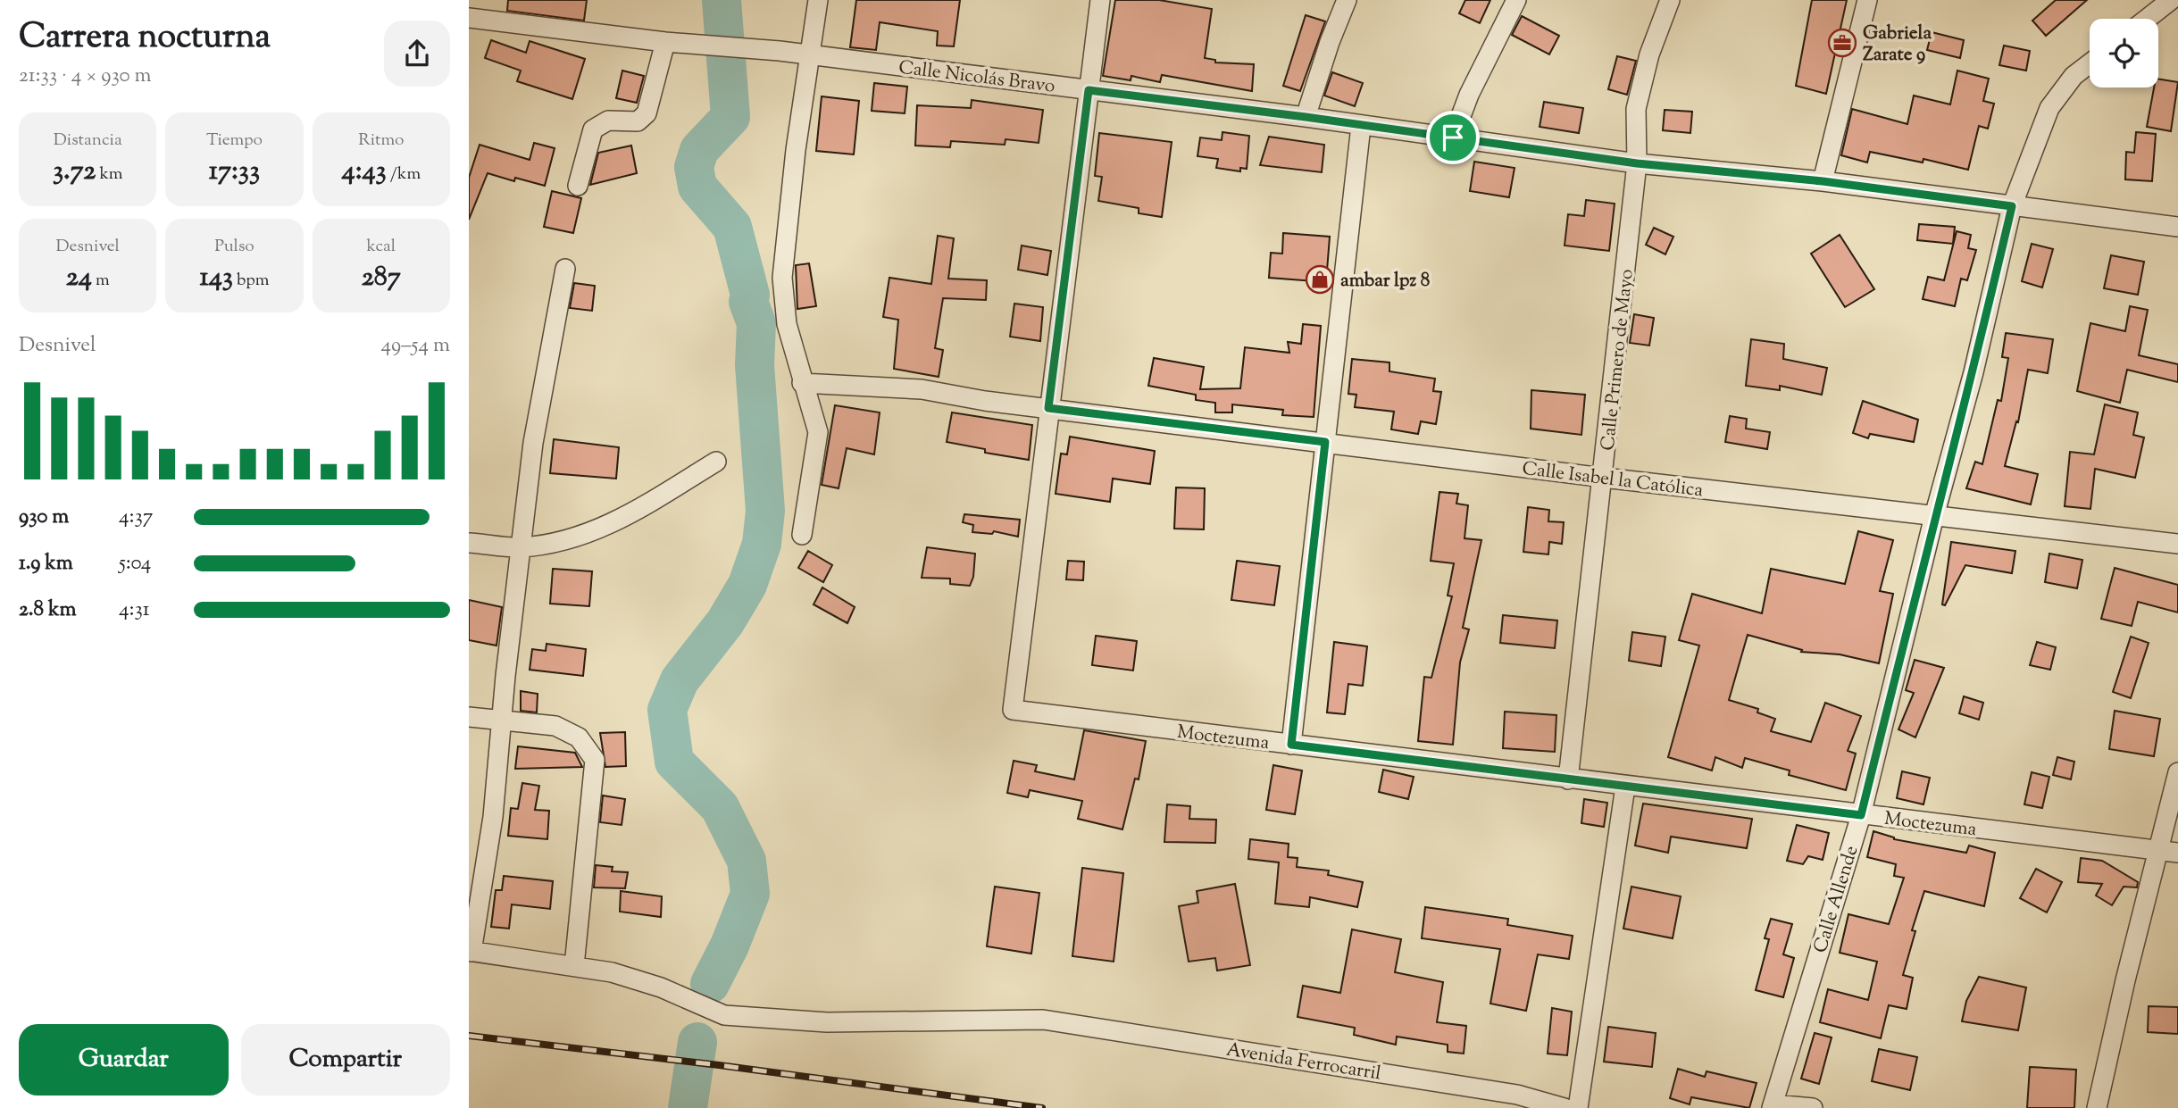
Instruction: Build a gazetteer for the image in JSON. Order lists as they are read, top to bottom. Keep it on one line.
{"streets":{"street":["Calle Nicolás Bravo","Calle Primero de Mayo","Calle Isabel la Católica","Moctezuma","Calle Allende","Avenida Ferrocarril"]},"crossings":[["Calle Nicolás Bravo","Calle Primero de Mayo"],["Calle Nicolás Bravo","Calle Allende"],["Calle Primero de Mayo","Calle Isabel la Católica"],["Calle Primero de Mayo","Moctezuma"],["Calle Isabel la Católica","Moctezuma"],["Calle Isabel la Católica","Calle Allende"],["Moctezuma","Calle Allende"]],"places":{"office":["Gabriela Zarate 9"],"shop":["ambar lpz 8"]},"page":{"heading":["Carrera nocturna","21:33 · 4 × 930 m"],"stats":[["Distancia","3.72 km"],["Tiempo","17:33"],["Ritmo","4:43 /km"],["Desnivel","24 m"],["Pulso","143 bpm"],["kcal","287"]],"chart":["Desnivel","49–54 m"],"list":[{"name":"930 m","note":"4:37"},{"name":"1.9 km","note":"5:04"},{"name":"2.8 km","note":"4:31"}],"buttons":["Guardar","Compartir"]}}
